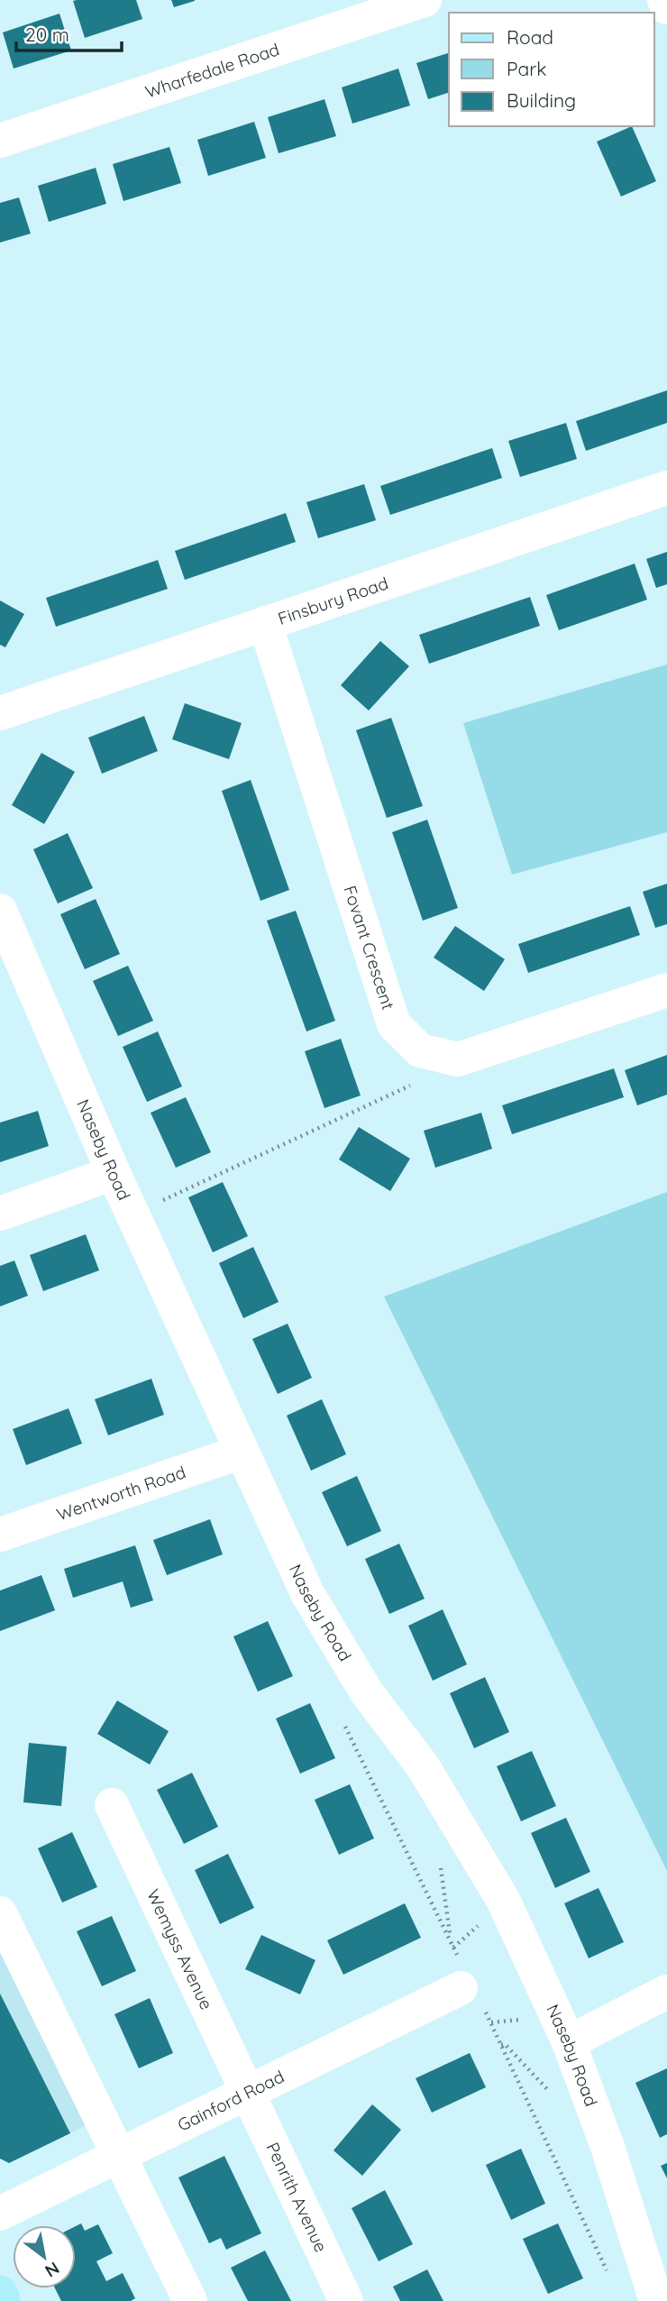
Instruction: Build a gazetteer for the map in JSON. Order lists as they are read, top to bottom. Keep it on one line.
{"streets":{"street":["Wharfedale Road","Finsbury Road","Fovant Crescent","Naseby Road","Wentworth Road","Wemyss Avenue","Gainford Road","Penrith Avenue"]},"crossings":[["Finsbury Road","Fovant Crescent"],["Naseby Road","Wentworth Road"],["Wemyss Avenue","Gainford Road"],["Wemyss Avenue","Penrith Avenue"],["Gainford Road","Penrith Avenue"]],"legend":["Road","Park","Building"],"scale_bar":"20 m","north":"bottom right"}
